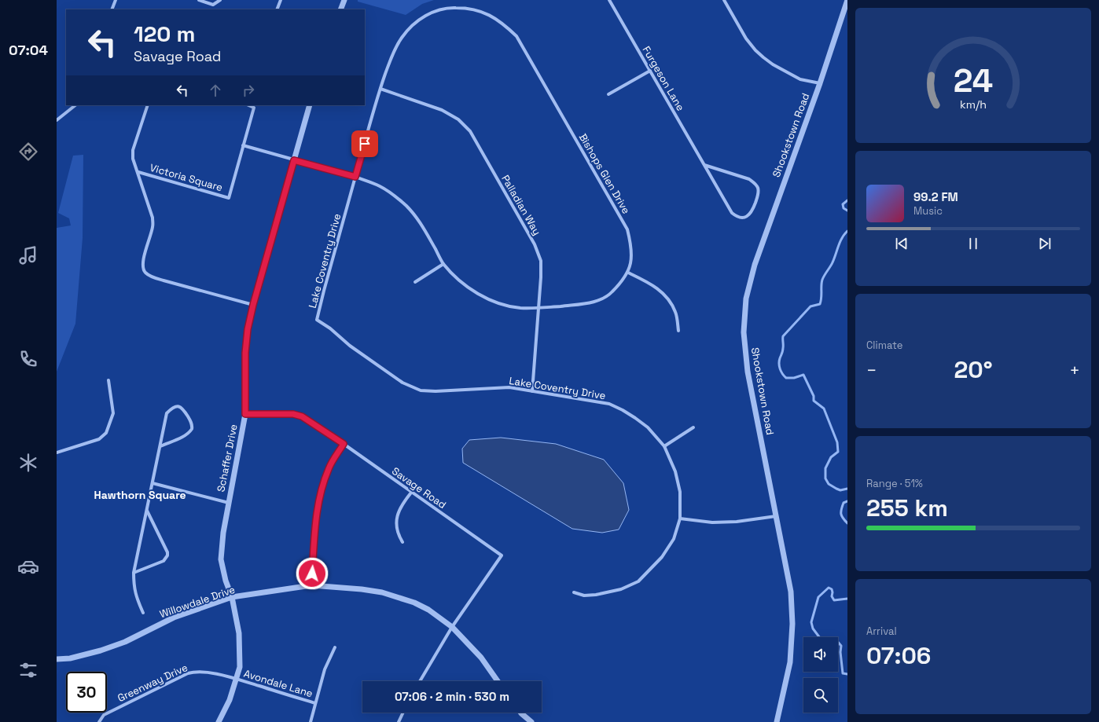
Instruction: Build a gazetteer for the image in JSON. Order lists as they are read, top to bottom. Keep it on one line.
{"streets":{"street":["Furgeson Lane","Shookstown Road","Bishops Glen Drive","Victoria Square","Palladian Way","Lake Coventry Drive","Schaffer Drive","Savage Road","Willowdale Drive","Greenway Drive","Avondale Lane"]},"crossings":[["Bishops Glen Drive","Palladian Way"],["Bishops Glen Drive","Lake Coventry Drive"],["Bishops Glen Drive","Schaffer Drive"],["Palladian Way","Lake Coventry Drive"],["Schaffer Drive","Savage Road"],["Schaffer Drive","Willowdale Drive"],["Schaffer Drive","Greenway Drive"],["Schaffer Drive","Avondale Lane"],["Savage Road","Willowdale Drive"],["Greenway Drive","Avondale Lane"]],"districts":["Hawthorn Square"],"page":{"tabs":"07:04","turn":["120 m","Savage Road"],"song":["99.2 FM","Music"],"tile":["Climate",["Range · 51%","255 km"],["Arrival","07:06"]],"heat":["−","20°","+"],"limit":"30","trip":"07:06 · 2 min · 530 m","gauge":["24","km/h"]}}
